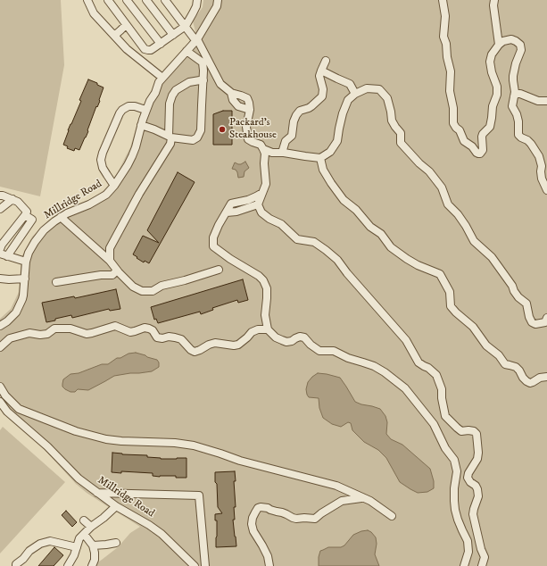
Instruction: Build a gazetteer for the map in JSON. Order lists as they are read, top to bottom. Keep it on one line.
{"streets":{"street":["Millridge Road"]},"places":["Packard's Steakhouse"]}
